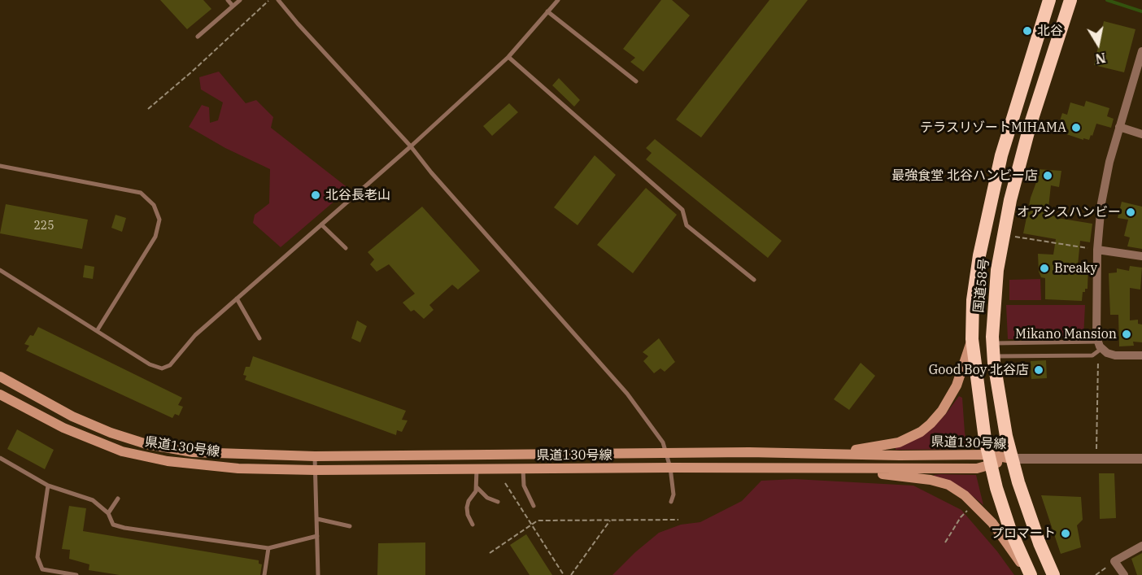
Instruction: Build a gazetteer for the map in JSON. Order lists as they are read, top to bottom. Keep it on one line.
{"streets":{"highway":["国道58号"],"main road":["県道130号線"]},"crossings":[["国道58号","県道130号線"]],"places":["北谷","テラスリゾートMIHAMA","最強食堂 北谷ハンビー店","北谷長老山","オアシスハンビー","Breaky","Mikano Mansion","Good Boy 北谷店","プロマート"],"house_numbers":["225"],"north":"bottom"}
